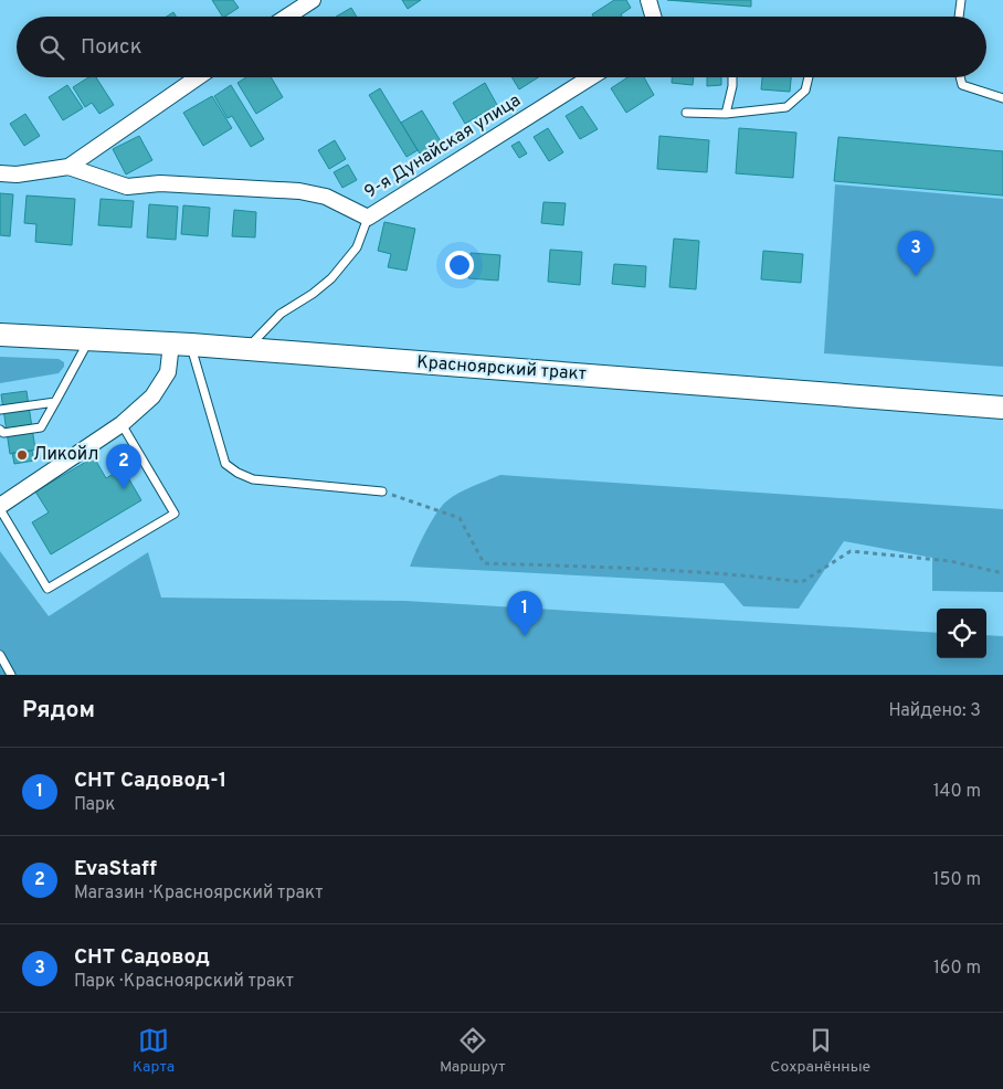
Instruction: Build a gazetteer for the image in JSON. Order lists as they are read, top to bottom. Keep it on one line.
{"streets":{"main road":["Красноярский тракт"],"street":["9-я Дунайская улица"]},"places":["Ликойл"],"page":{"search":"Поиск","pins":["3","2","1"],"heading":["Рядом","Найдено: 3"],"list":[{"mark":"1","name":"СНТ Садовод-1","note":"Парк","value":"140 m"},{"mark":"2","name":"EvaStaff","note":"Магазин · Красноярский тракт","value":"150 m"},{"mark":"3","name":"СНТ Садовод","note":"Парк · Красноярский тракт","value":"160 m"}],"nav":["Карта","Маршрут","Сохранённые"]}}
